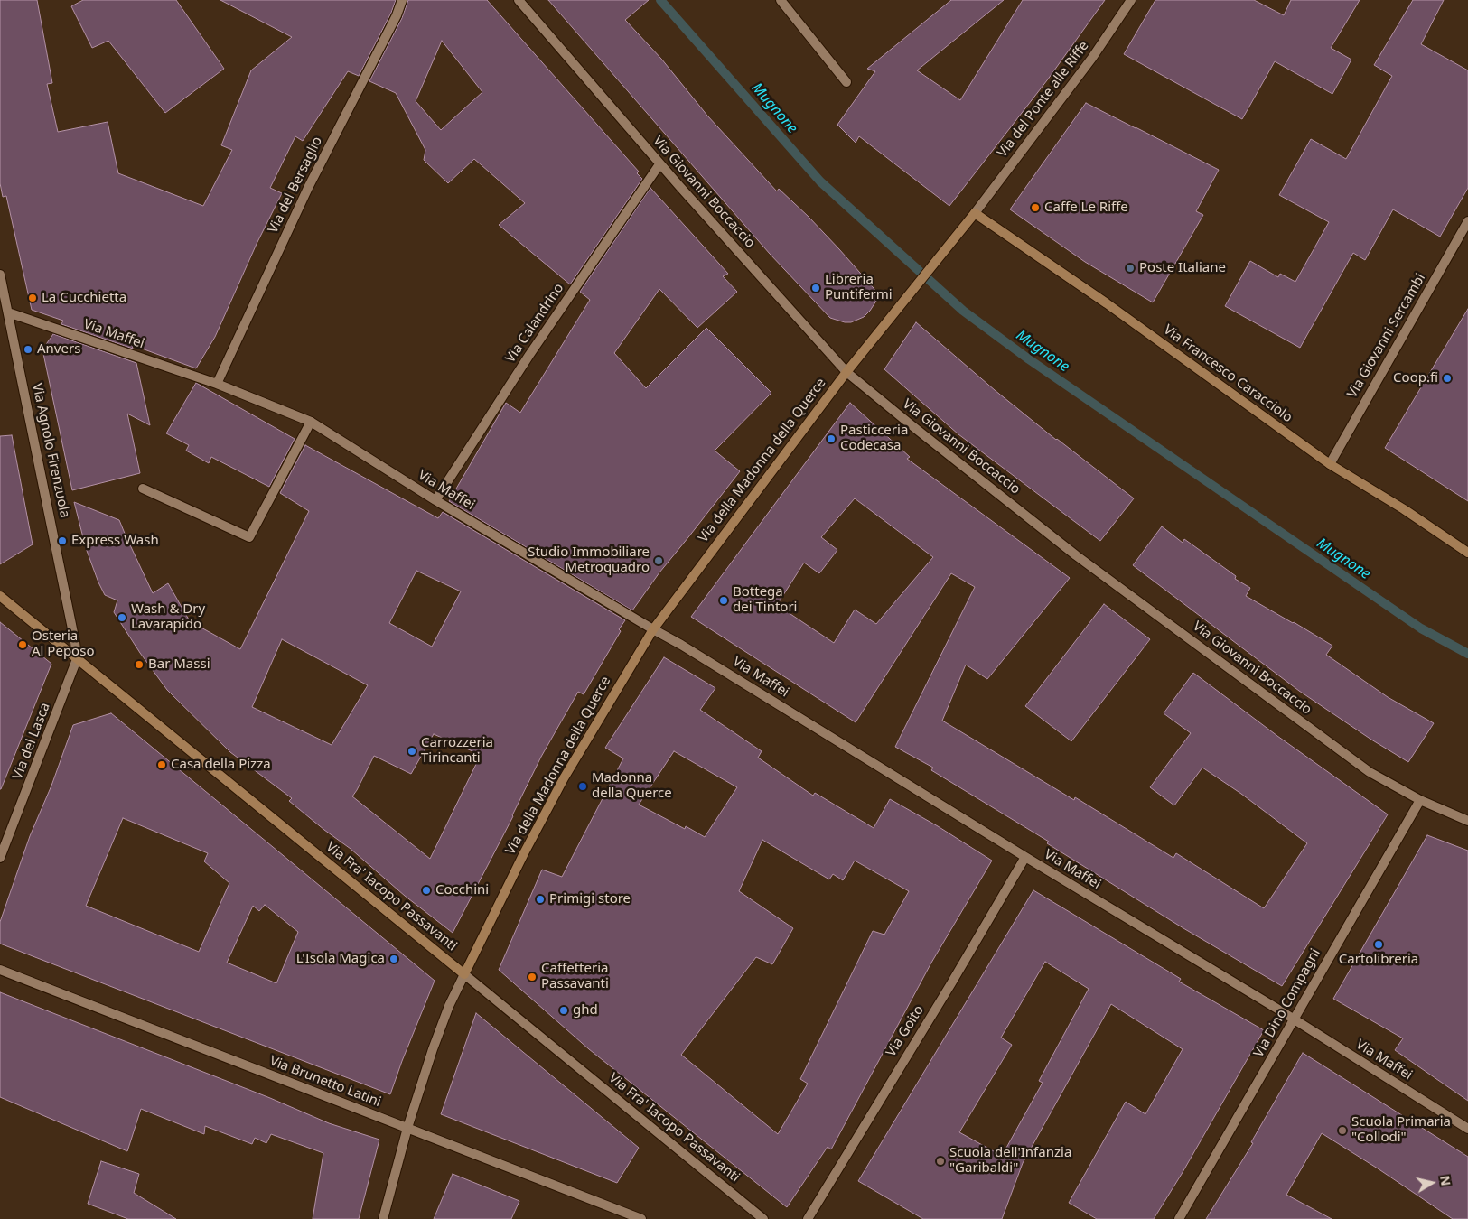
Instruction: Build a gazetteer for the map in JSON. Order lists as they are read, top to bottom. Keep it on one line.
{"streets":{"street":["Via del Ponte alle Riffe","Via del Bersaglio","Via Giovanni Boccaccio","Via Calandrino","Via Maffei","Via Giovanni Sercambi","Via Francesco Caracciolo","Via Agnolo Firenzuola","Via della Madonna della Querce","Via del Lasca","Via Fra' Iacopo Passavanti","Via Dino Compagni","Via Goito","Via Brunetto Latini"]},"crossings":[["Via del Ponte alle Riffe","Via Francesco Caracciolo"],["Via del Ponte alle Riffe","Via della Madonna della Querce"],["Via del Bersaglio","Via Maffei"],["Via Giovanni Boccaccio","Via Calandrino"],["Via Giovanni Boccaccio","Via della Madonna della Querce"],["Via Giovanni Boccaccio","Via Dino Compagni"],["Via Calandrino","Via Maffei"],["Via Maffei","Via Agnolo Firenzuola"],["Via Maffei","Via della Madonna della Querce"],["Via Maffei","Via Dino Compagni"],["Via Maffei","Via Goito"],["Via Giovanni Sercambi","Via Francesco Caracciolo"],["Via Francesco Caracciolo","Via della Madonna della Querce"],["Via Agnolo Firenzuola","Via del Lasca"],["Via Agnolo Firenzuola","Via Fra' Iacopo Passavanti"],["Via della Madonna della Querce","Via Fra' Iacopo Passavanti"],["Via della Madonna della Querce","Via Brunetto Latini"],["Via del Lasca","Via Fra' Iacopo Passavanti"]],"water":["Mugnone"],"places":["Caffe Le Riffe","Poste Italiane","Libreria Puntifermi","La Cucchietta","Anvers","Coop.fi","Pasticceria Codecasa","Express Wash","Studio Immobiliare Metroquadro","Bottega dei Tintori","Wash & Dry Lavarapido","Osteria Al Peposo","Bar Massi","Carrozzeria Tirincanti","Casa della Pizza","Madonna della Querce","Cocchini","Primigi store","Cartolibreria","L'Isola Magica","Caffetteria Passavanti","ghd","Scuola Primaria \"Collodi\"","Scuola dell'Infanzia \"Garibaldi\""],"north":"right"}
